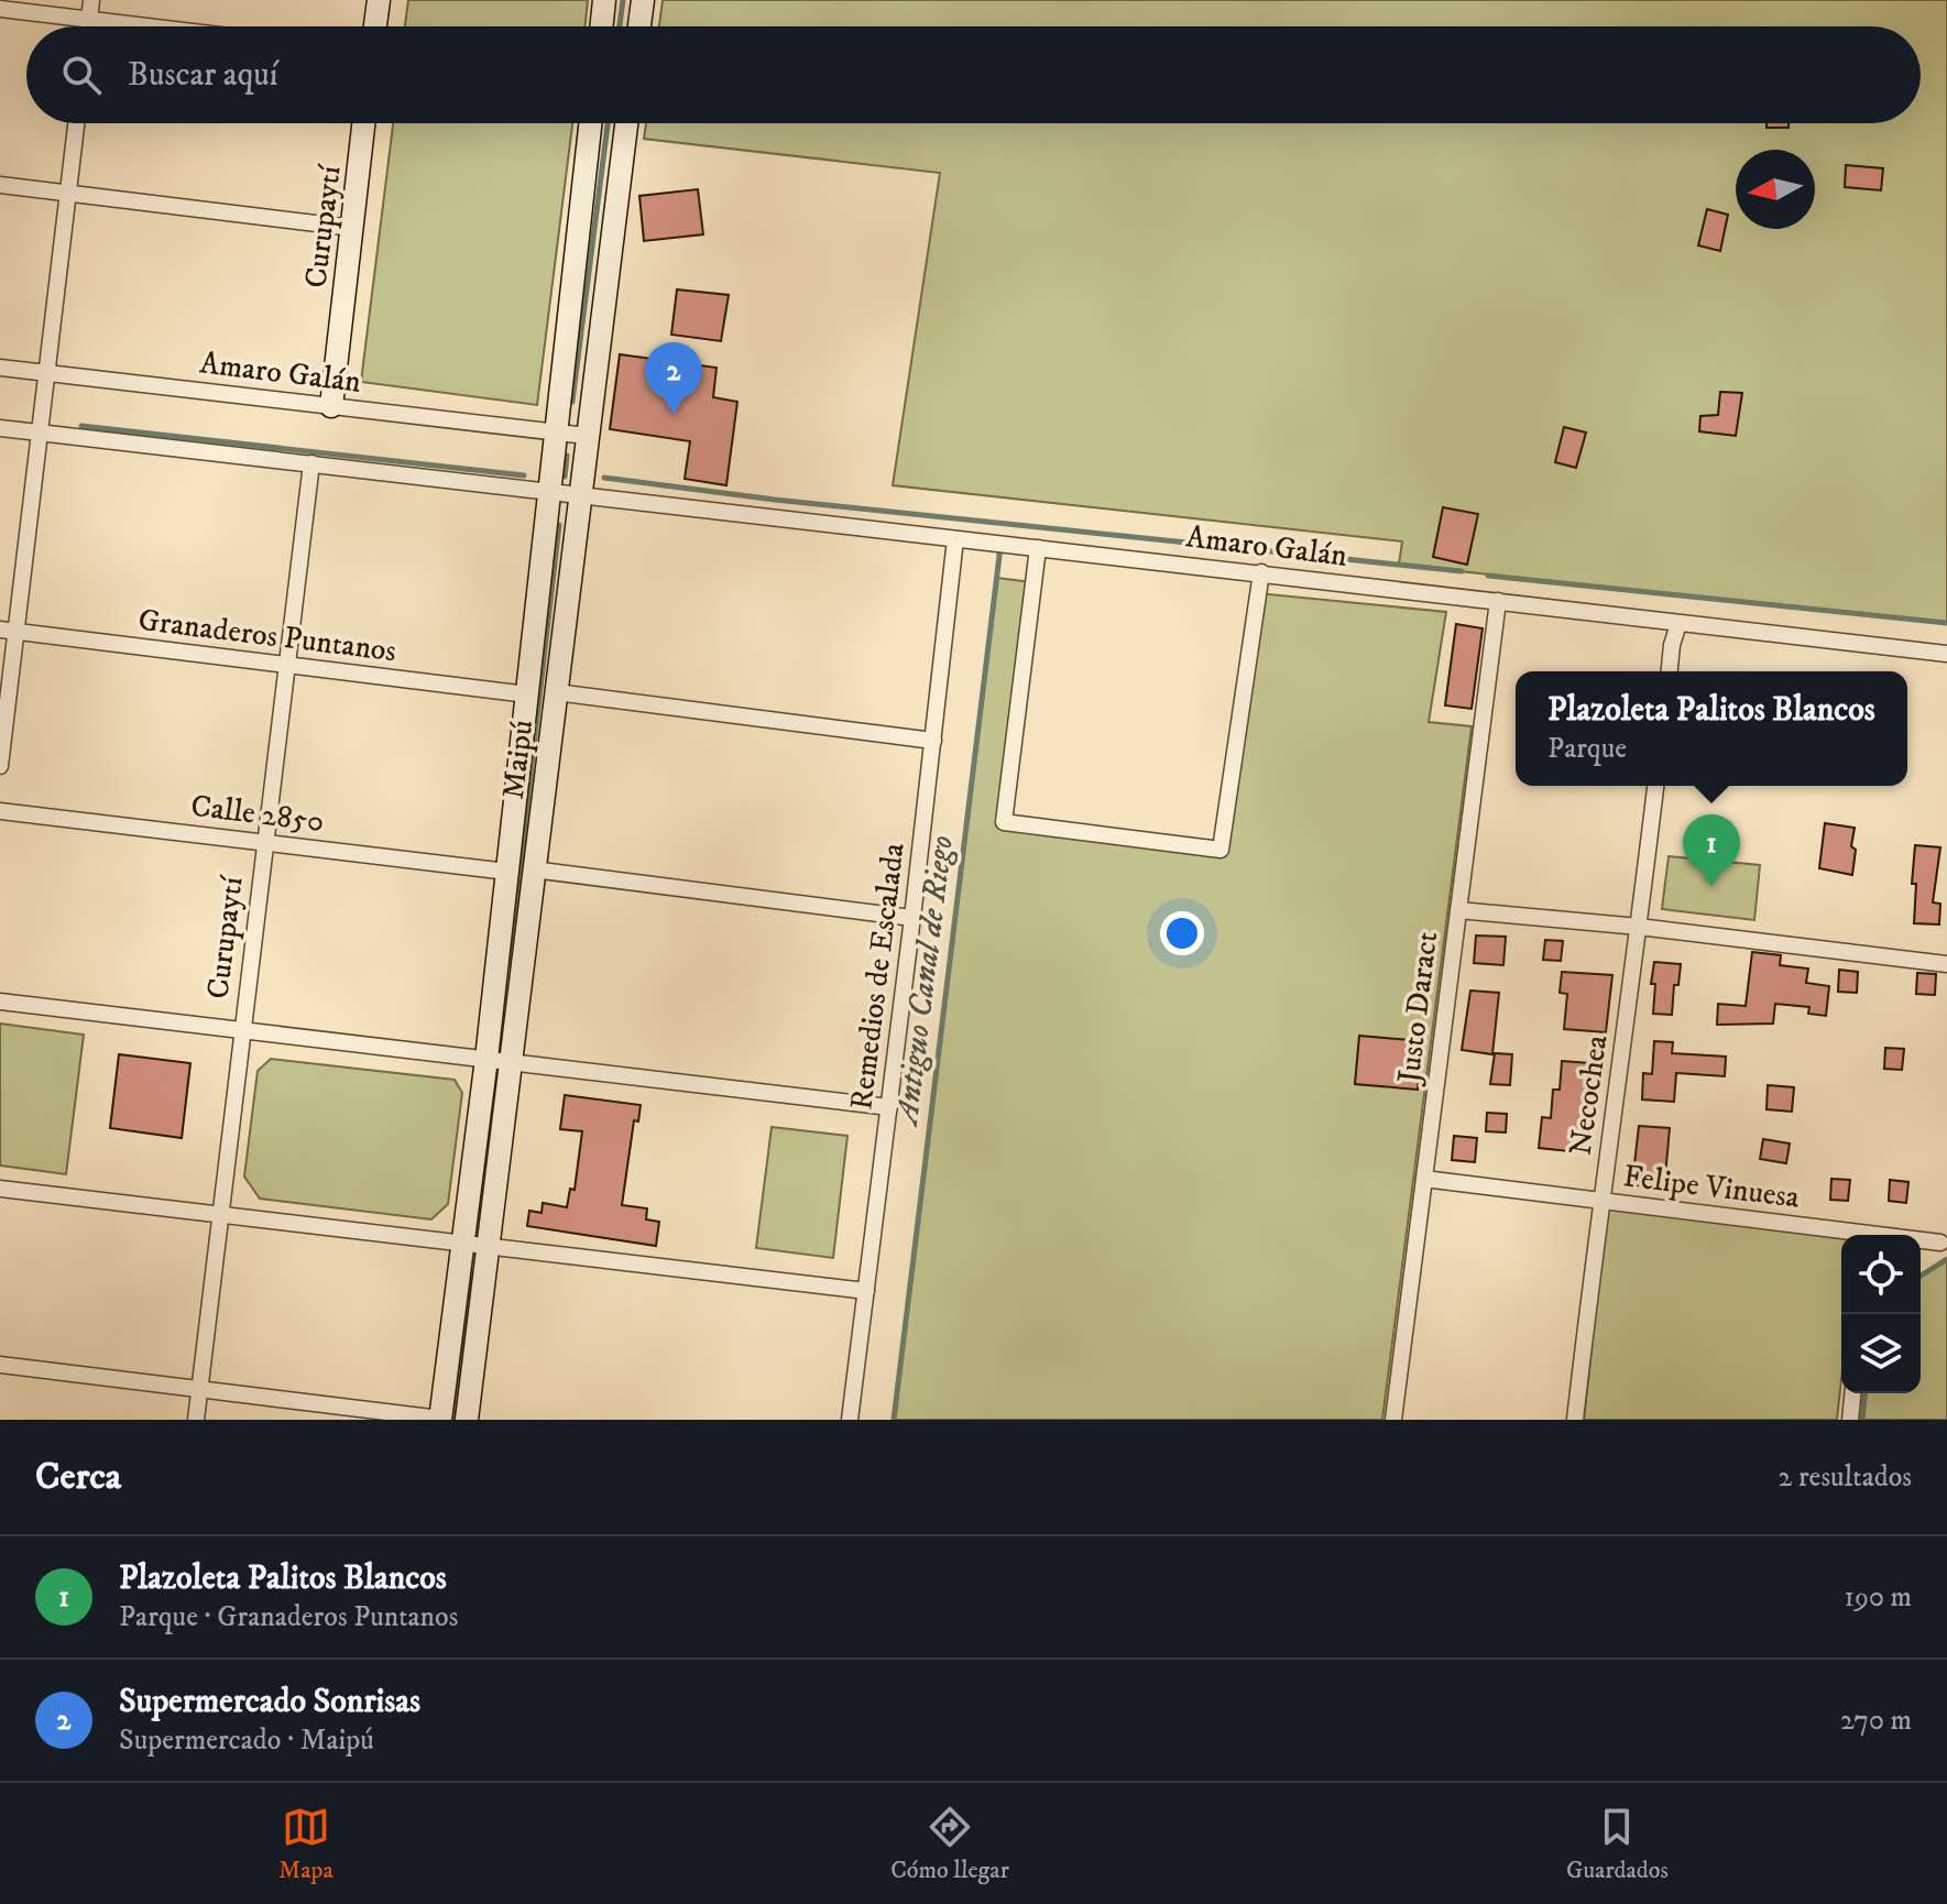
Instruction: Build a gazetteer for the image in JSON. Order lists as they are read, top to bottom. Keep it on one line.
{"streets":{"street":["Curupaytí","Amaro Galán","Granaderos Puntanos","Maipú","Calle 2850","Remedios de Escalada","Justo Daract","Necochea","Felipe Vinuesa"]},"crossings":[["Curupaytí","Amaro Galán"],["Curupaytí","Granaderos Puntanos"],["Curupaytí","Calle 2850"],["Amaro Galán","Maipú"],["Amaro Galán","Remedios de Escalada"],["Amaro Galán","Justo Daract"],["Granaderos Puntanos","Maipú"],["Maipú","Calle 2850"],["Justo Daract","Felipe Vinuesa"],["Necochea","Felipe Vinuesa"]],"water":["Antiguo Canal de Riego"],"north":"left","page":{"search":"Buscar aquí","pins":["2","1"],"popup":["Plazoleta Palitos Blancos","Parque"],"heading":["Cerca","2 resultados"],"list":[{"mark":"1","name":"Plazoleta Palitos Blancos","note":"Parque · Granaderos Puntanos","value":"190 m"},{"mark":"2","name":"Supermercado Sonrisas","note":"Supermercado · Maipú","value":"270 m"}],"nav":["Mapa","Cómo llegar","Guardados"]}}
